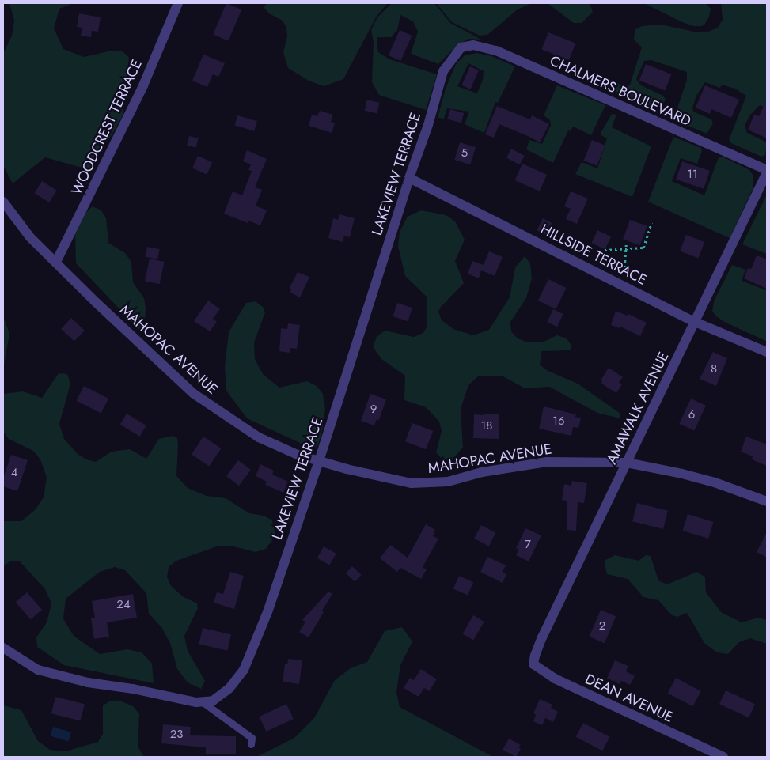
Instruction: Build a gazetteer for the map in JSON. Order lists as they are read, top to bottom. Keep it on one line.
{"streets":{"street":["CHALMERS BOULEVARD","WOODCREST TERRACE","LAKEVIEW TERRACE","HILLSIDE TERRACE","MAHOPAC AVENUE","AMAWALK AVENUE","DEAN AVENUE"]},"crossings":[["CHALMERS BOULEVARD","LAKEVIEW TERRACE"],["CHALMERS BOULEVARD","AMAWALK AVENUE"],["WOODCREST TERRACE","MAHOPAC AVENUE"],["LAKEVIEW TERRACE","HILLSIDE TERRACE"],["LAKEVIEW TERRACE","MAHOPAC AVENUE"],["HILLSIDE TERRACE","AMAWALK AVENUE"],["MAHOPAC AVENUE","AMAWALK AVENUE"],["AMAWALK AVENUE","DEAN AVENUE"]],"house_numbers":["5","11","8","9","6","16","18","4","7","24","2","23"]}
